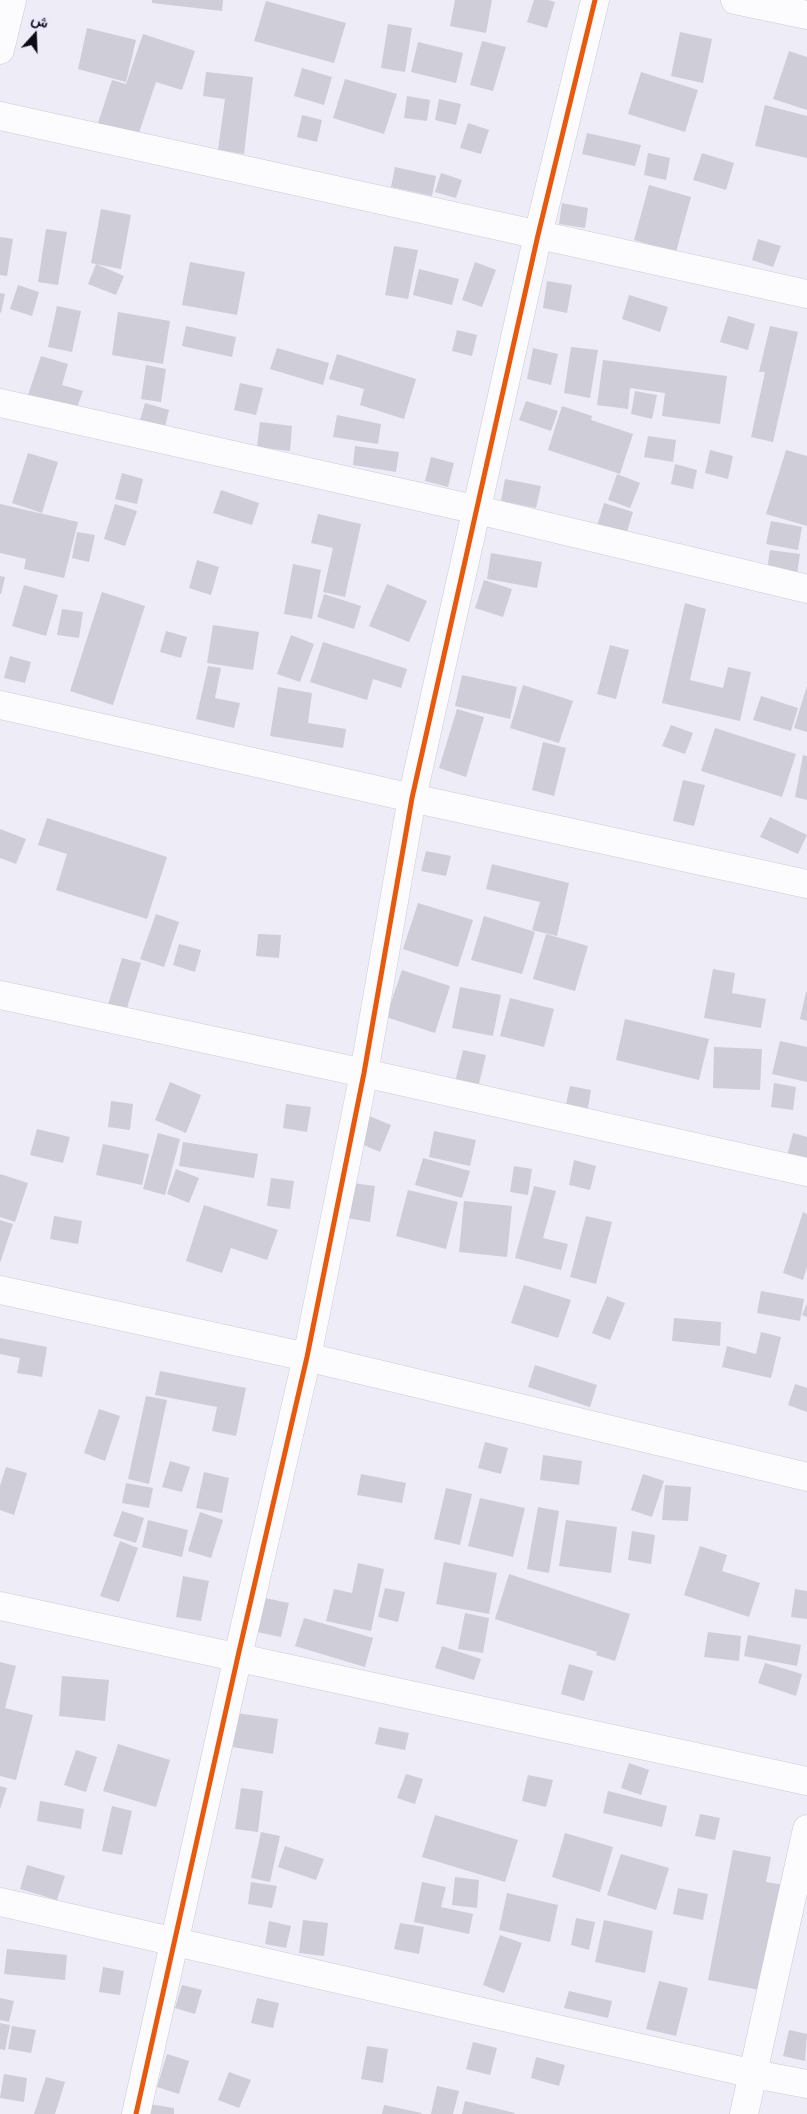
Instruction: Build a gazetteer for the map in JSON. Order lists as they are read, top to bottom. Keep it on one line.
{"north":"top"}
